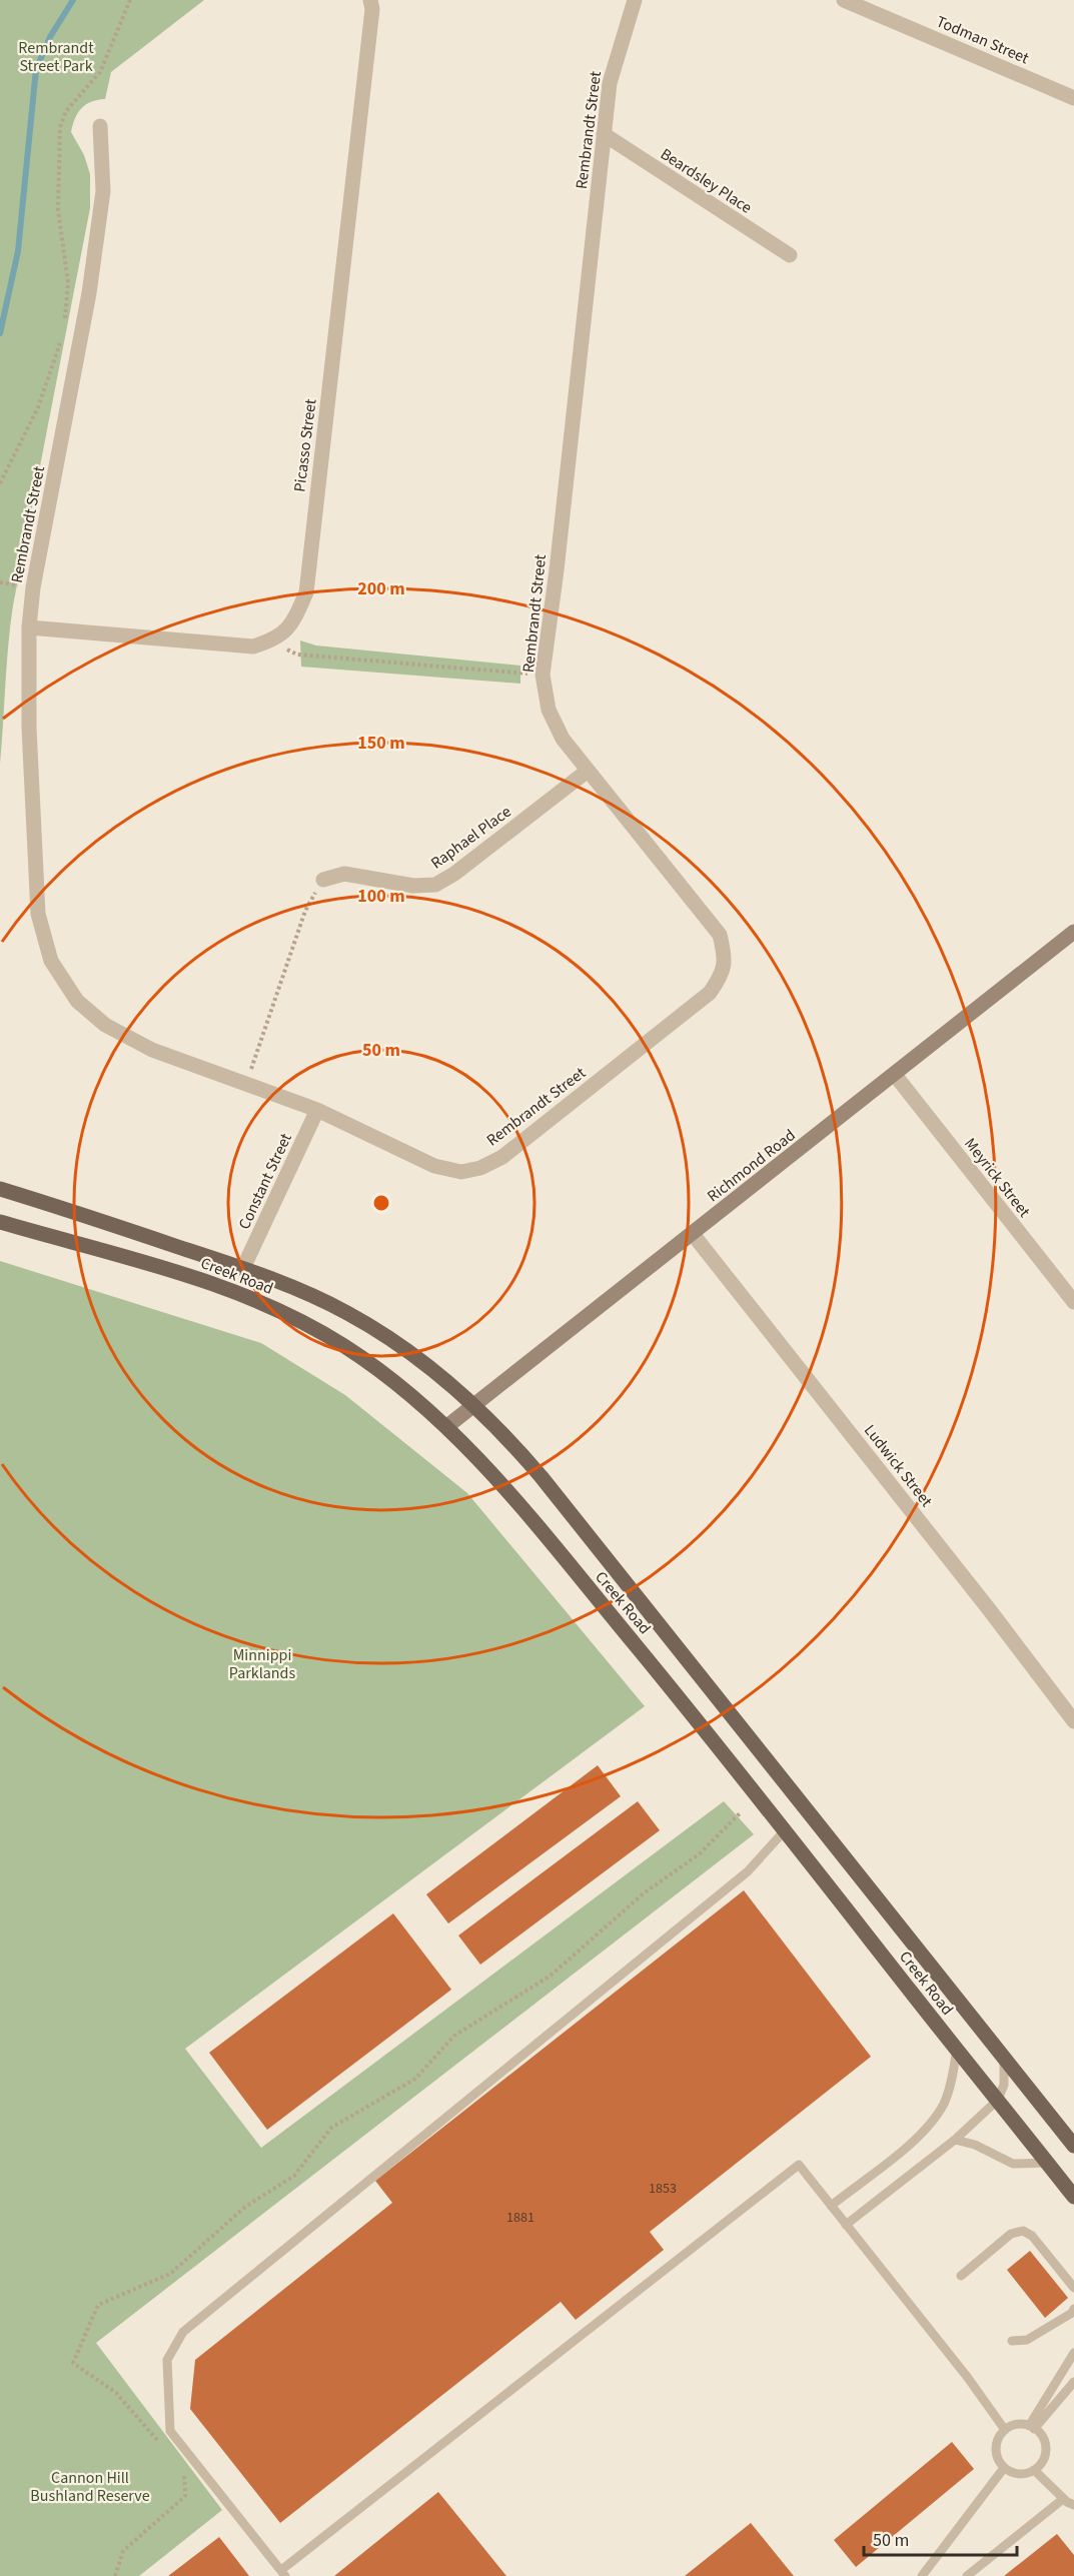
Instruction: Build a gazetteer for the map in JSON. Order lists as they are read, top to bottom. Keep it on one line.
{"streets":{"main road":["Richmond Road","Creek Road"],"street":["Todman Street","Rembrandt Street","Beardsley Place","Picasso Street","Raphael Place","Meyrick Street","Constant Street","Ludwick Street"]},"crossings":[["Rembrandt Street","Beardsley Place"],["Rembrandt Street","Raphael Place"],["Rembrandt Street","Constant Street"],["Richmond Road","Meyrick Street"],["Richmond Road","Creek Road"],["Richmond Road","Ludwick Street"],["Constant Street","Creek Road"]],"parks":["Rembrandt Street Park","Minnippi Parklands","Cannon Hill Bushland Reserve"],"house_numbers":["1853","1881"],"scale_bar":"50 m","rings":["200 m","150 m","100 m","50 m"]}
